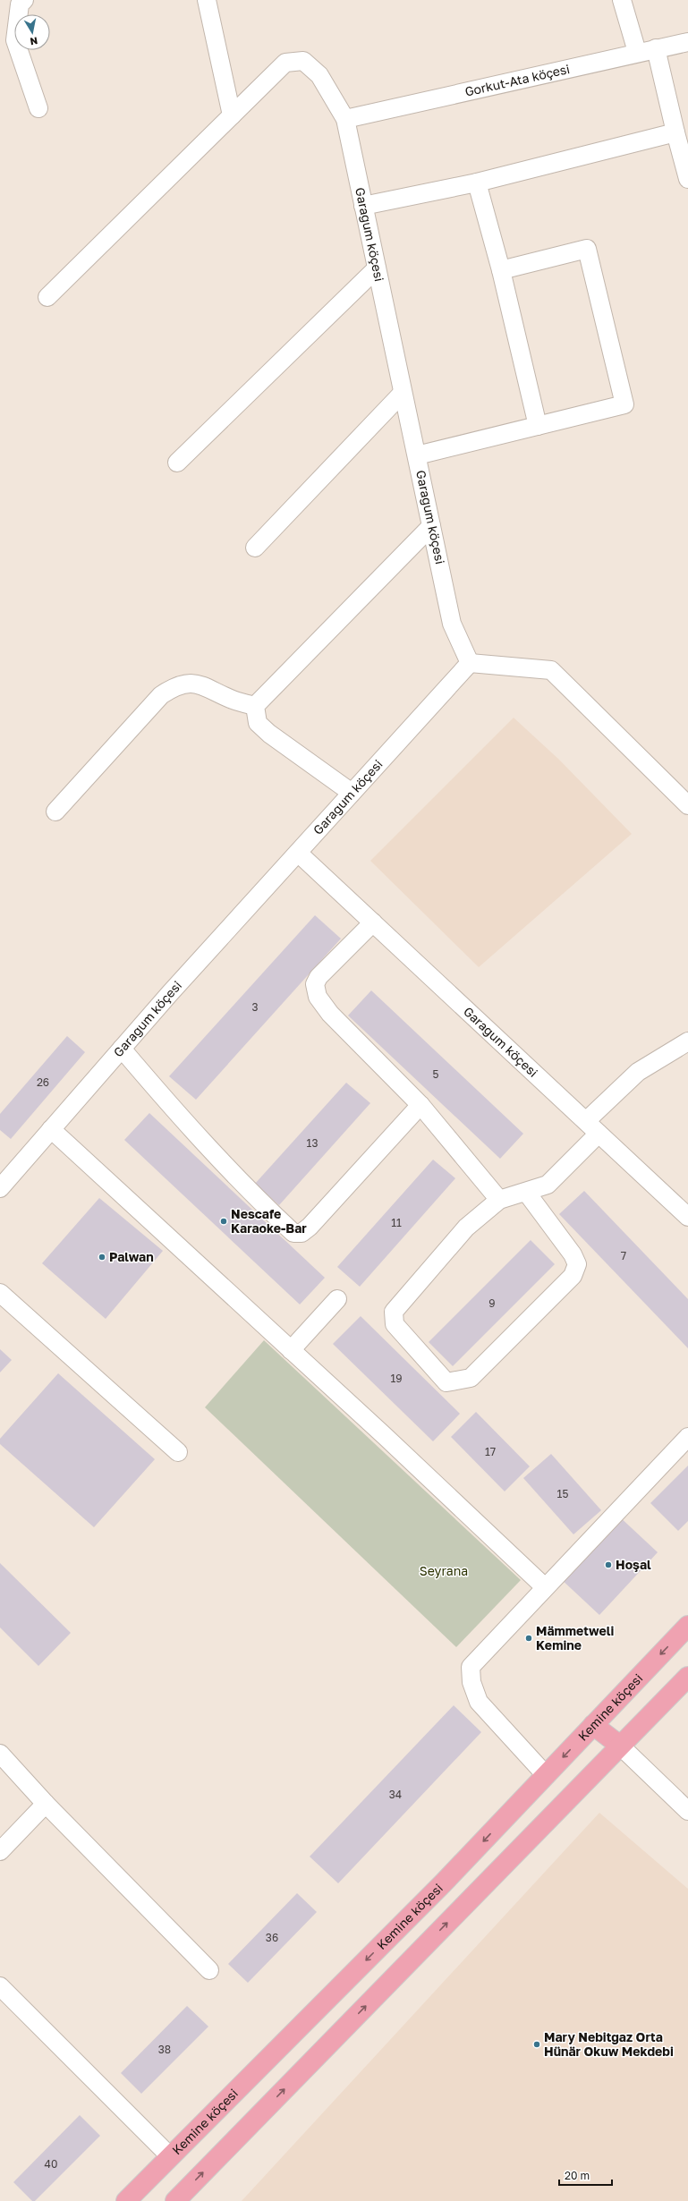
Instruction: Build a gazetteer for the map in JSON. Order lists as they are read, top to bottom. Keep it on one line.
{"streets":{"main road":["Kemine köçesi"],"street":["Gorkut-Ata köçesi","Garagum köçesi"]},"crossings":[["Gorkut-Ata köçesi","Garagum köçesi"]],"parks":["Seyrana"],"places":["Nescafe Karaoke-Bar","Palwan","Hoşal","Mämmetweli Kemine","Mary Nebitgaz Orta Hünär Okuw Mekdebi"],"house_numbers":["3","5","26","13","11","7","9","19","17","15","34","36","38","40"],"scale_bar":"20 m","north":"bottom"}
